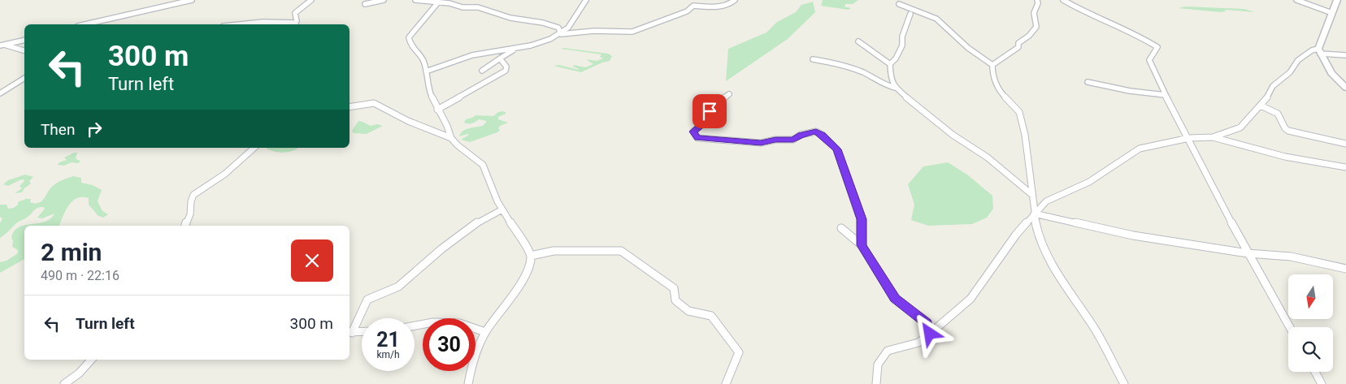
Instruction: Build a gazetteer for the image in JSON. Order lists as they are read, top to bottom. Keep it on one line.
{"north":"bottom","page":{"turn":["300 m","Turn left"],"then":"Then","heading":["2 min","490 m · 22:16"],"list":[{"name":"Turn left","value":"300 m"}],"speed":"21 km/h","limit":"30"}}
